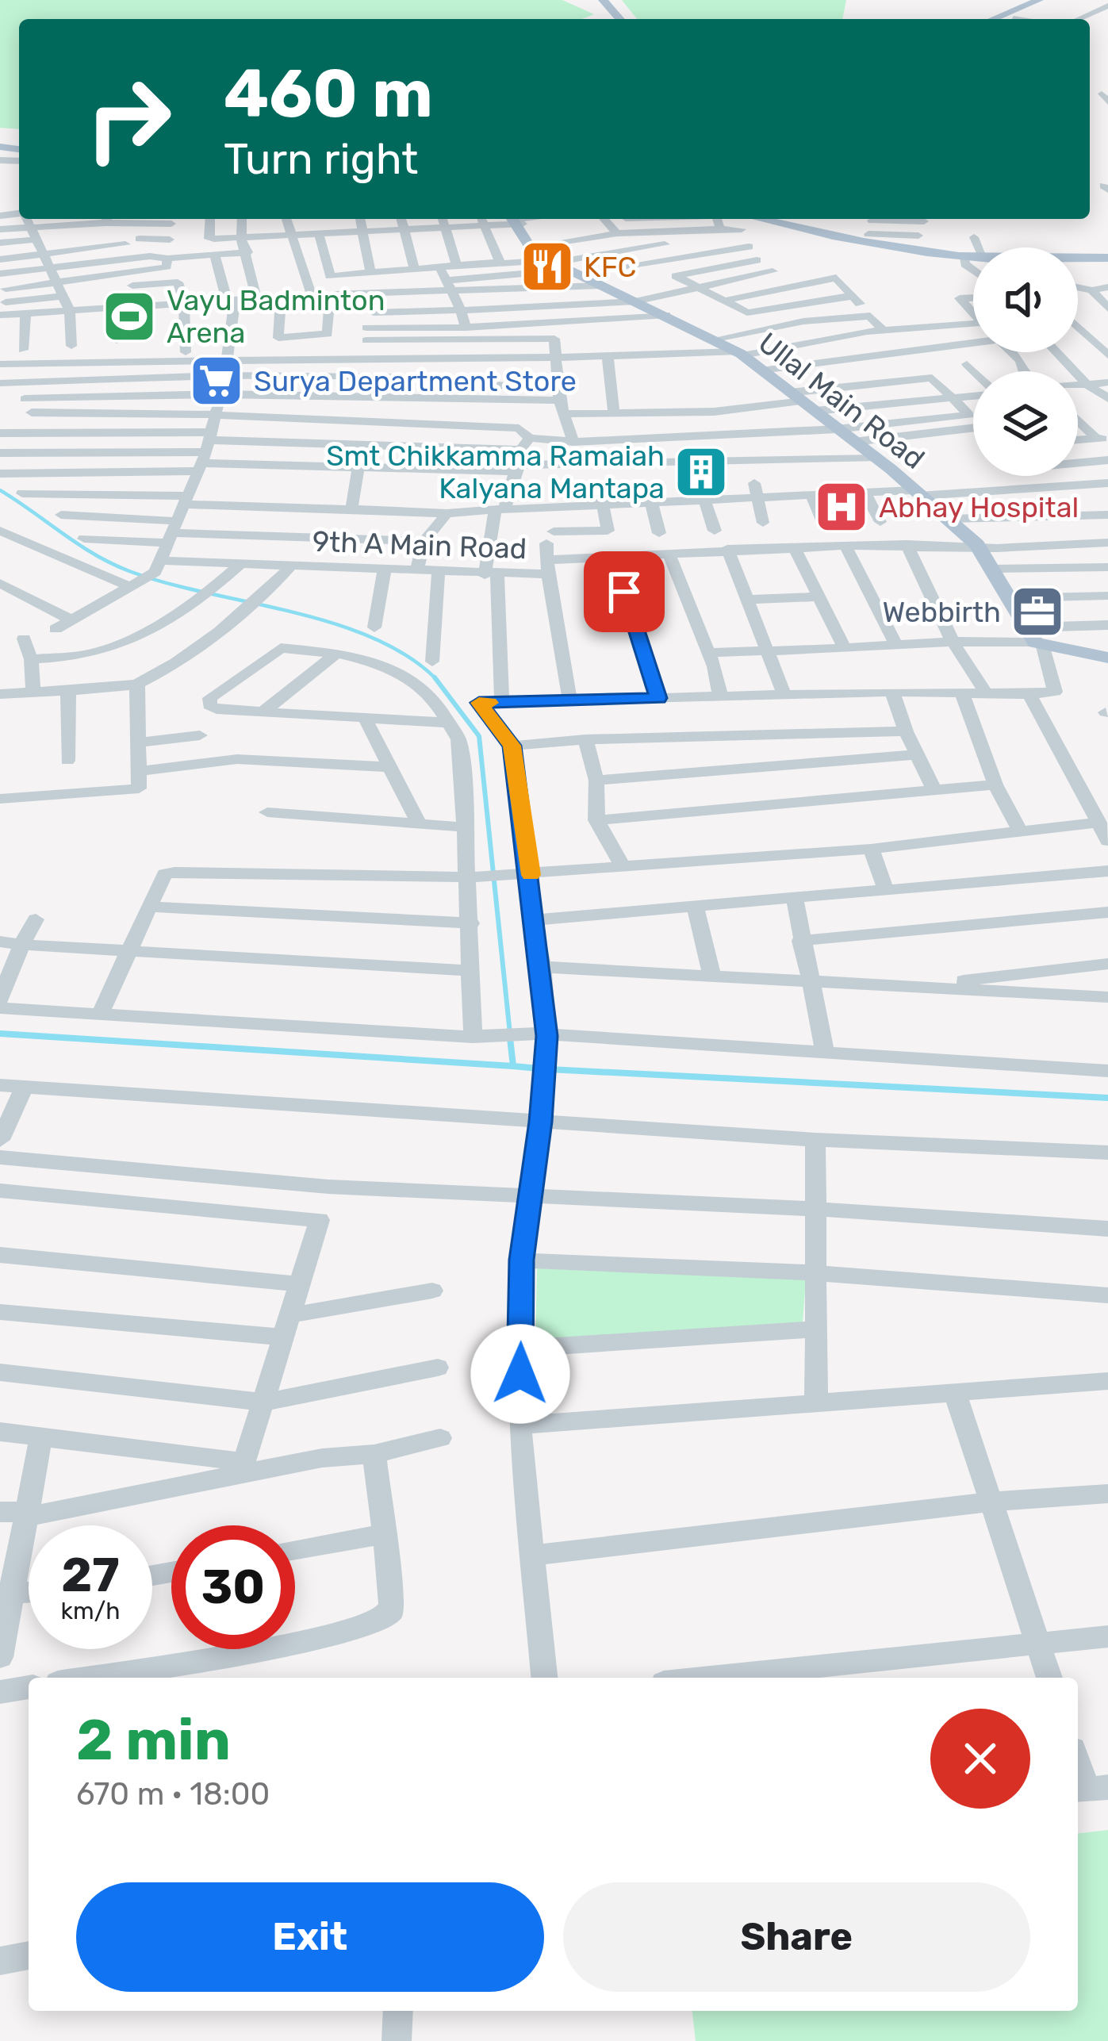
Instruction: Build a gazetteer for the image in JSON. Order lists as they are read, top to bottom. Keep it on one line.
{"streets":{"main road":["Ullal Main Road"],"street":["9th A Main Road"]},"crossings":[["Ullal Main Road","9th A Main Road"]],"places":{"restaurant":["KFC"],"sports":["Vayu Badminton Arena"],"supermarket":["Surya Department Store"],"building":["Smt Chikkamma Ramaiah Kalyana Mantapa"],"hospital":["Abhay Hospital"],"office":["Webbirth"]},"page":{"turn":["460 m","Turn right"],"speed":"27 km/h","limit":"30","heading":["2 min","670 m · 18:00"],"buttons":["Exit","Share"]}}
